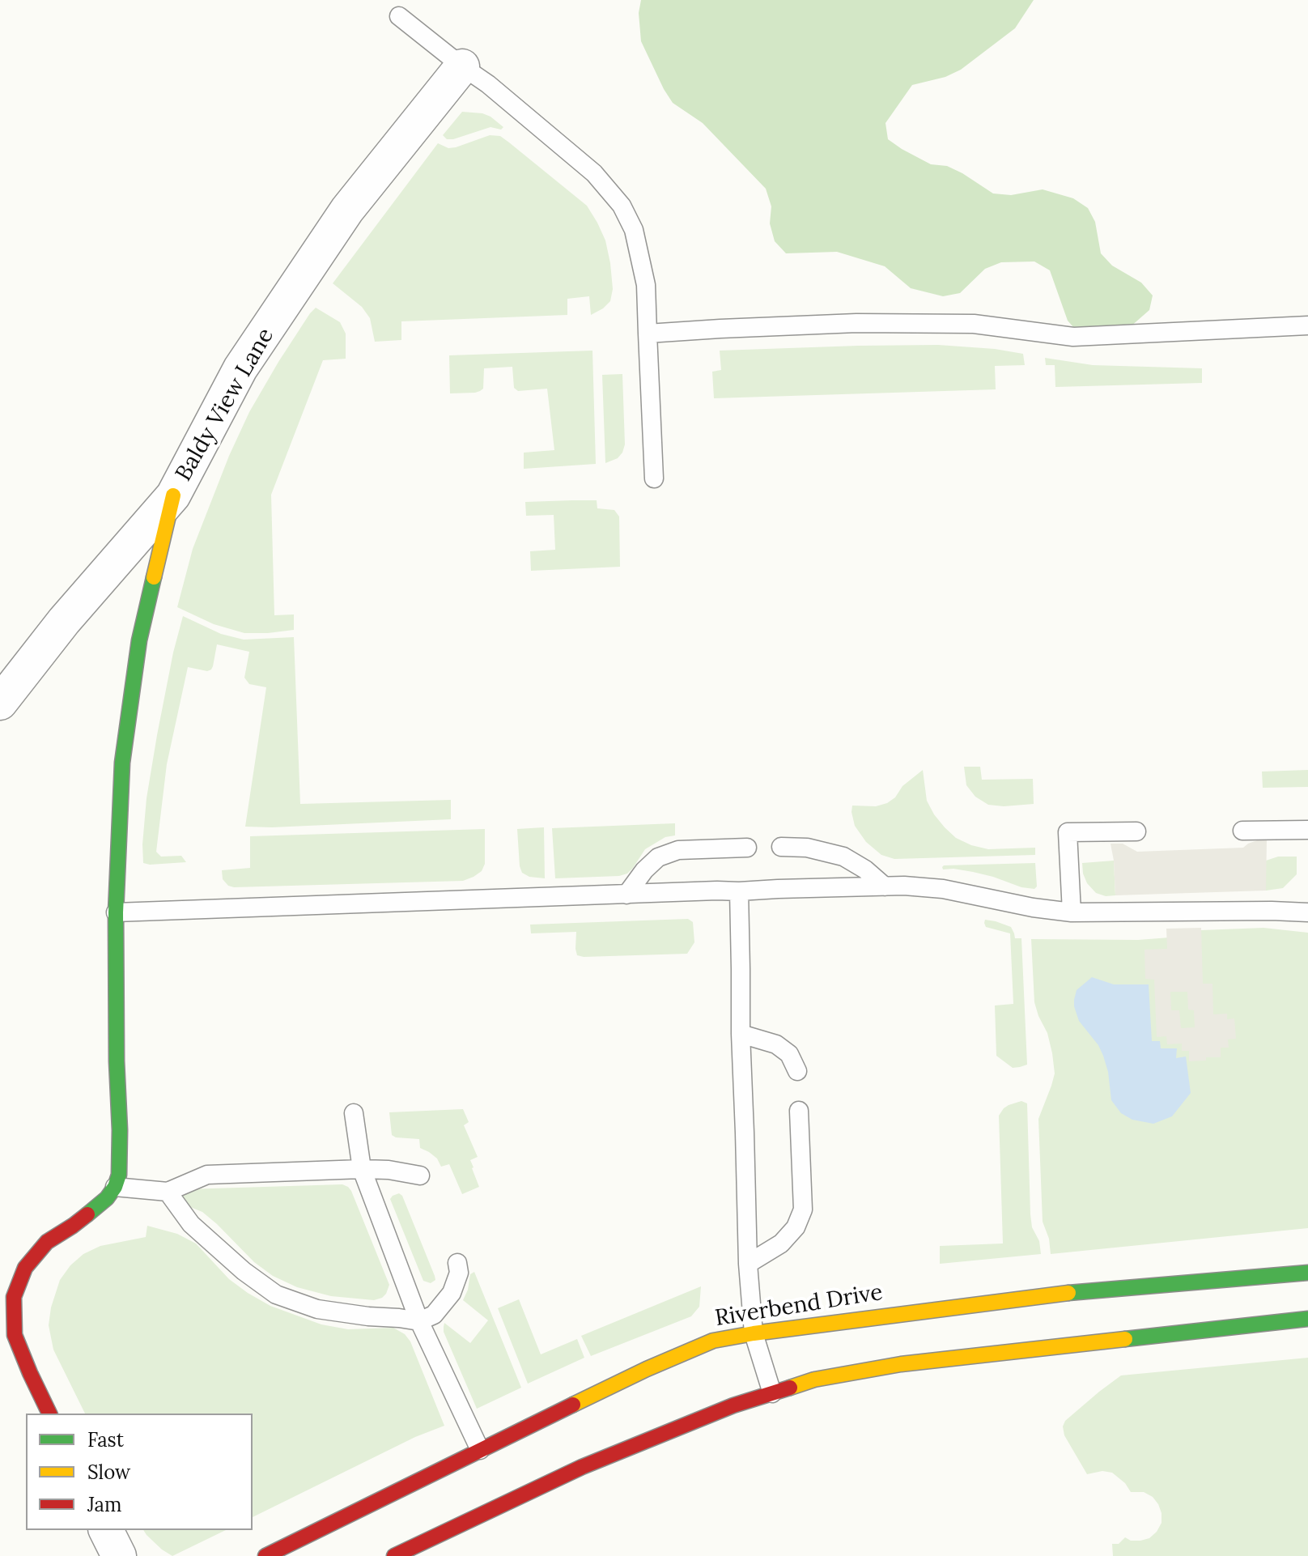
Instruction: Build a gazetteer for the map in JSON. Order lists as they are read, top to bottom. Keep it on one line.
{"streets":{"street":["Baldy View Lane","Riverbend Drive"]},"legend":["Fast","Slow","Jam"]}
